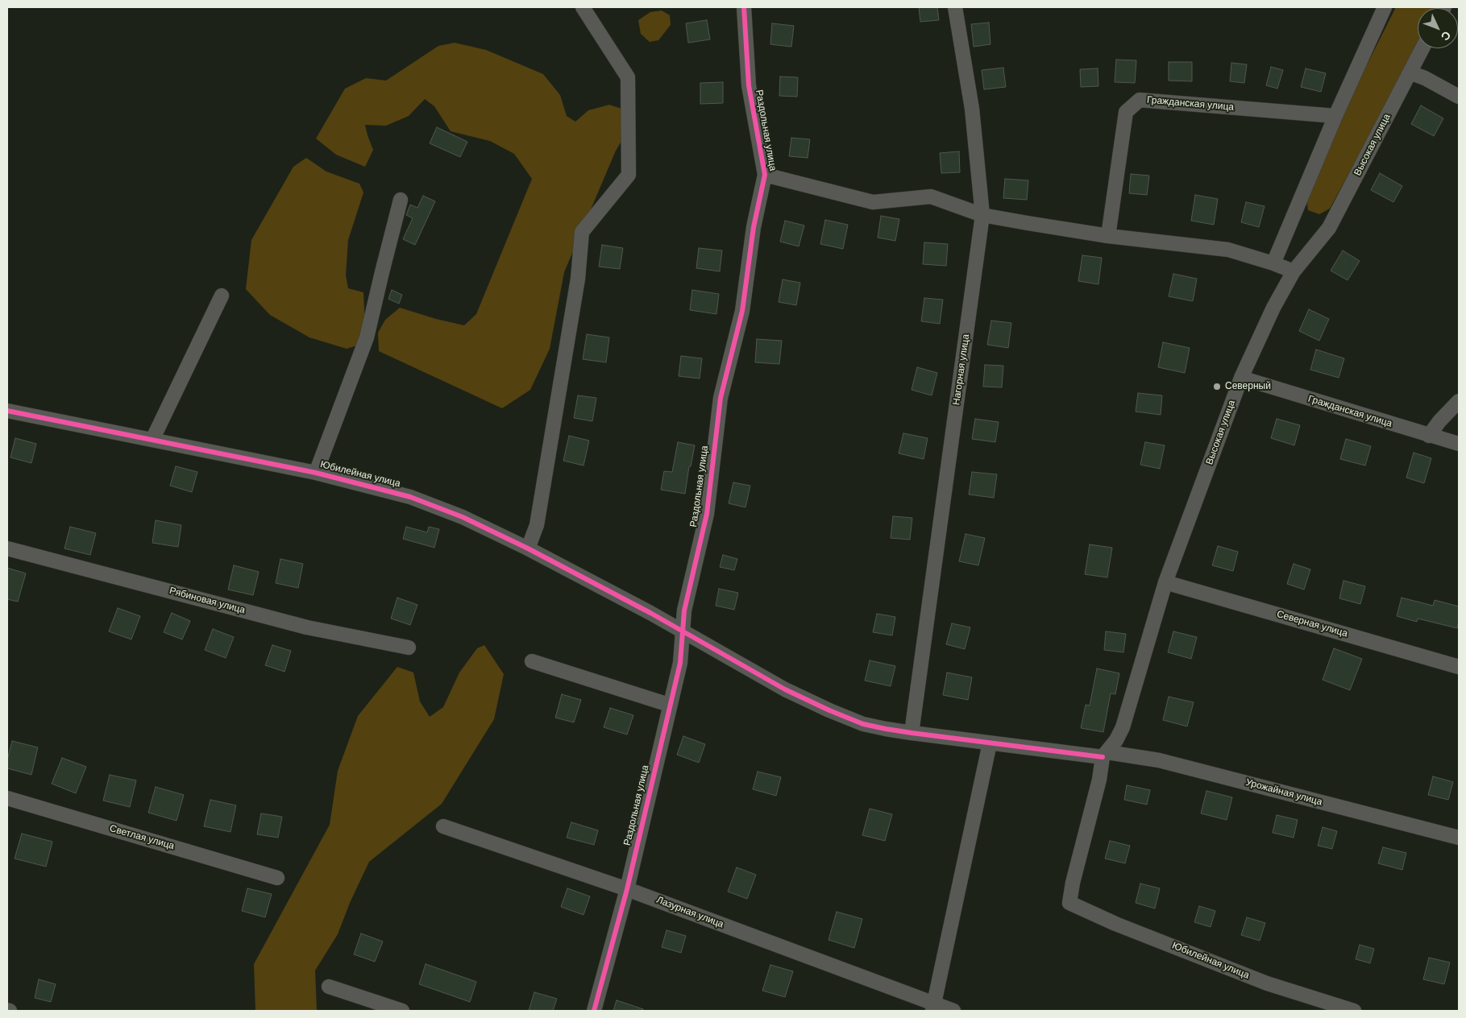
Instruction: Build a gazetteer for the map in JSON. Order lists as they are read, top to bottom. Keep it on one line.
{"streets":{"street":["Гражданская улица","Раздольная улица","Высокая улица","Нагорная улица","Юбилейная улица","Рябиновая улица","Северная улица","Урожайная улица","Светлая улица","Лазурная улица"]},"crossings":[["Гражданская улица","Высокая улица"],["Раздольная улица","Юбилейная улица"],["Раздольная улица","Лазурная улица"],["Высокая улица","Юбилейная улица"],["Высокая улица","Северная улица"],["Высокая улица","Урожайная улица"],["Нагорная улица","Юбилейная улица"],["Нагорная улица","Урожайная улица"],["Юбилейная улица","Урожайная улица"]],"places":["Северный"],"north":"bottom right"}
